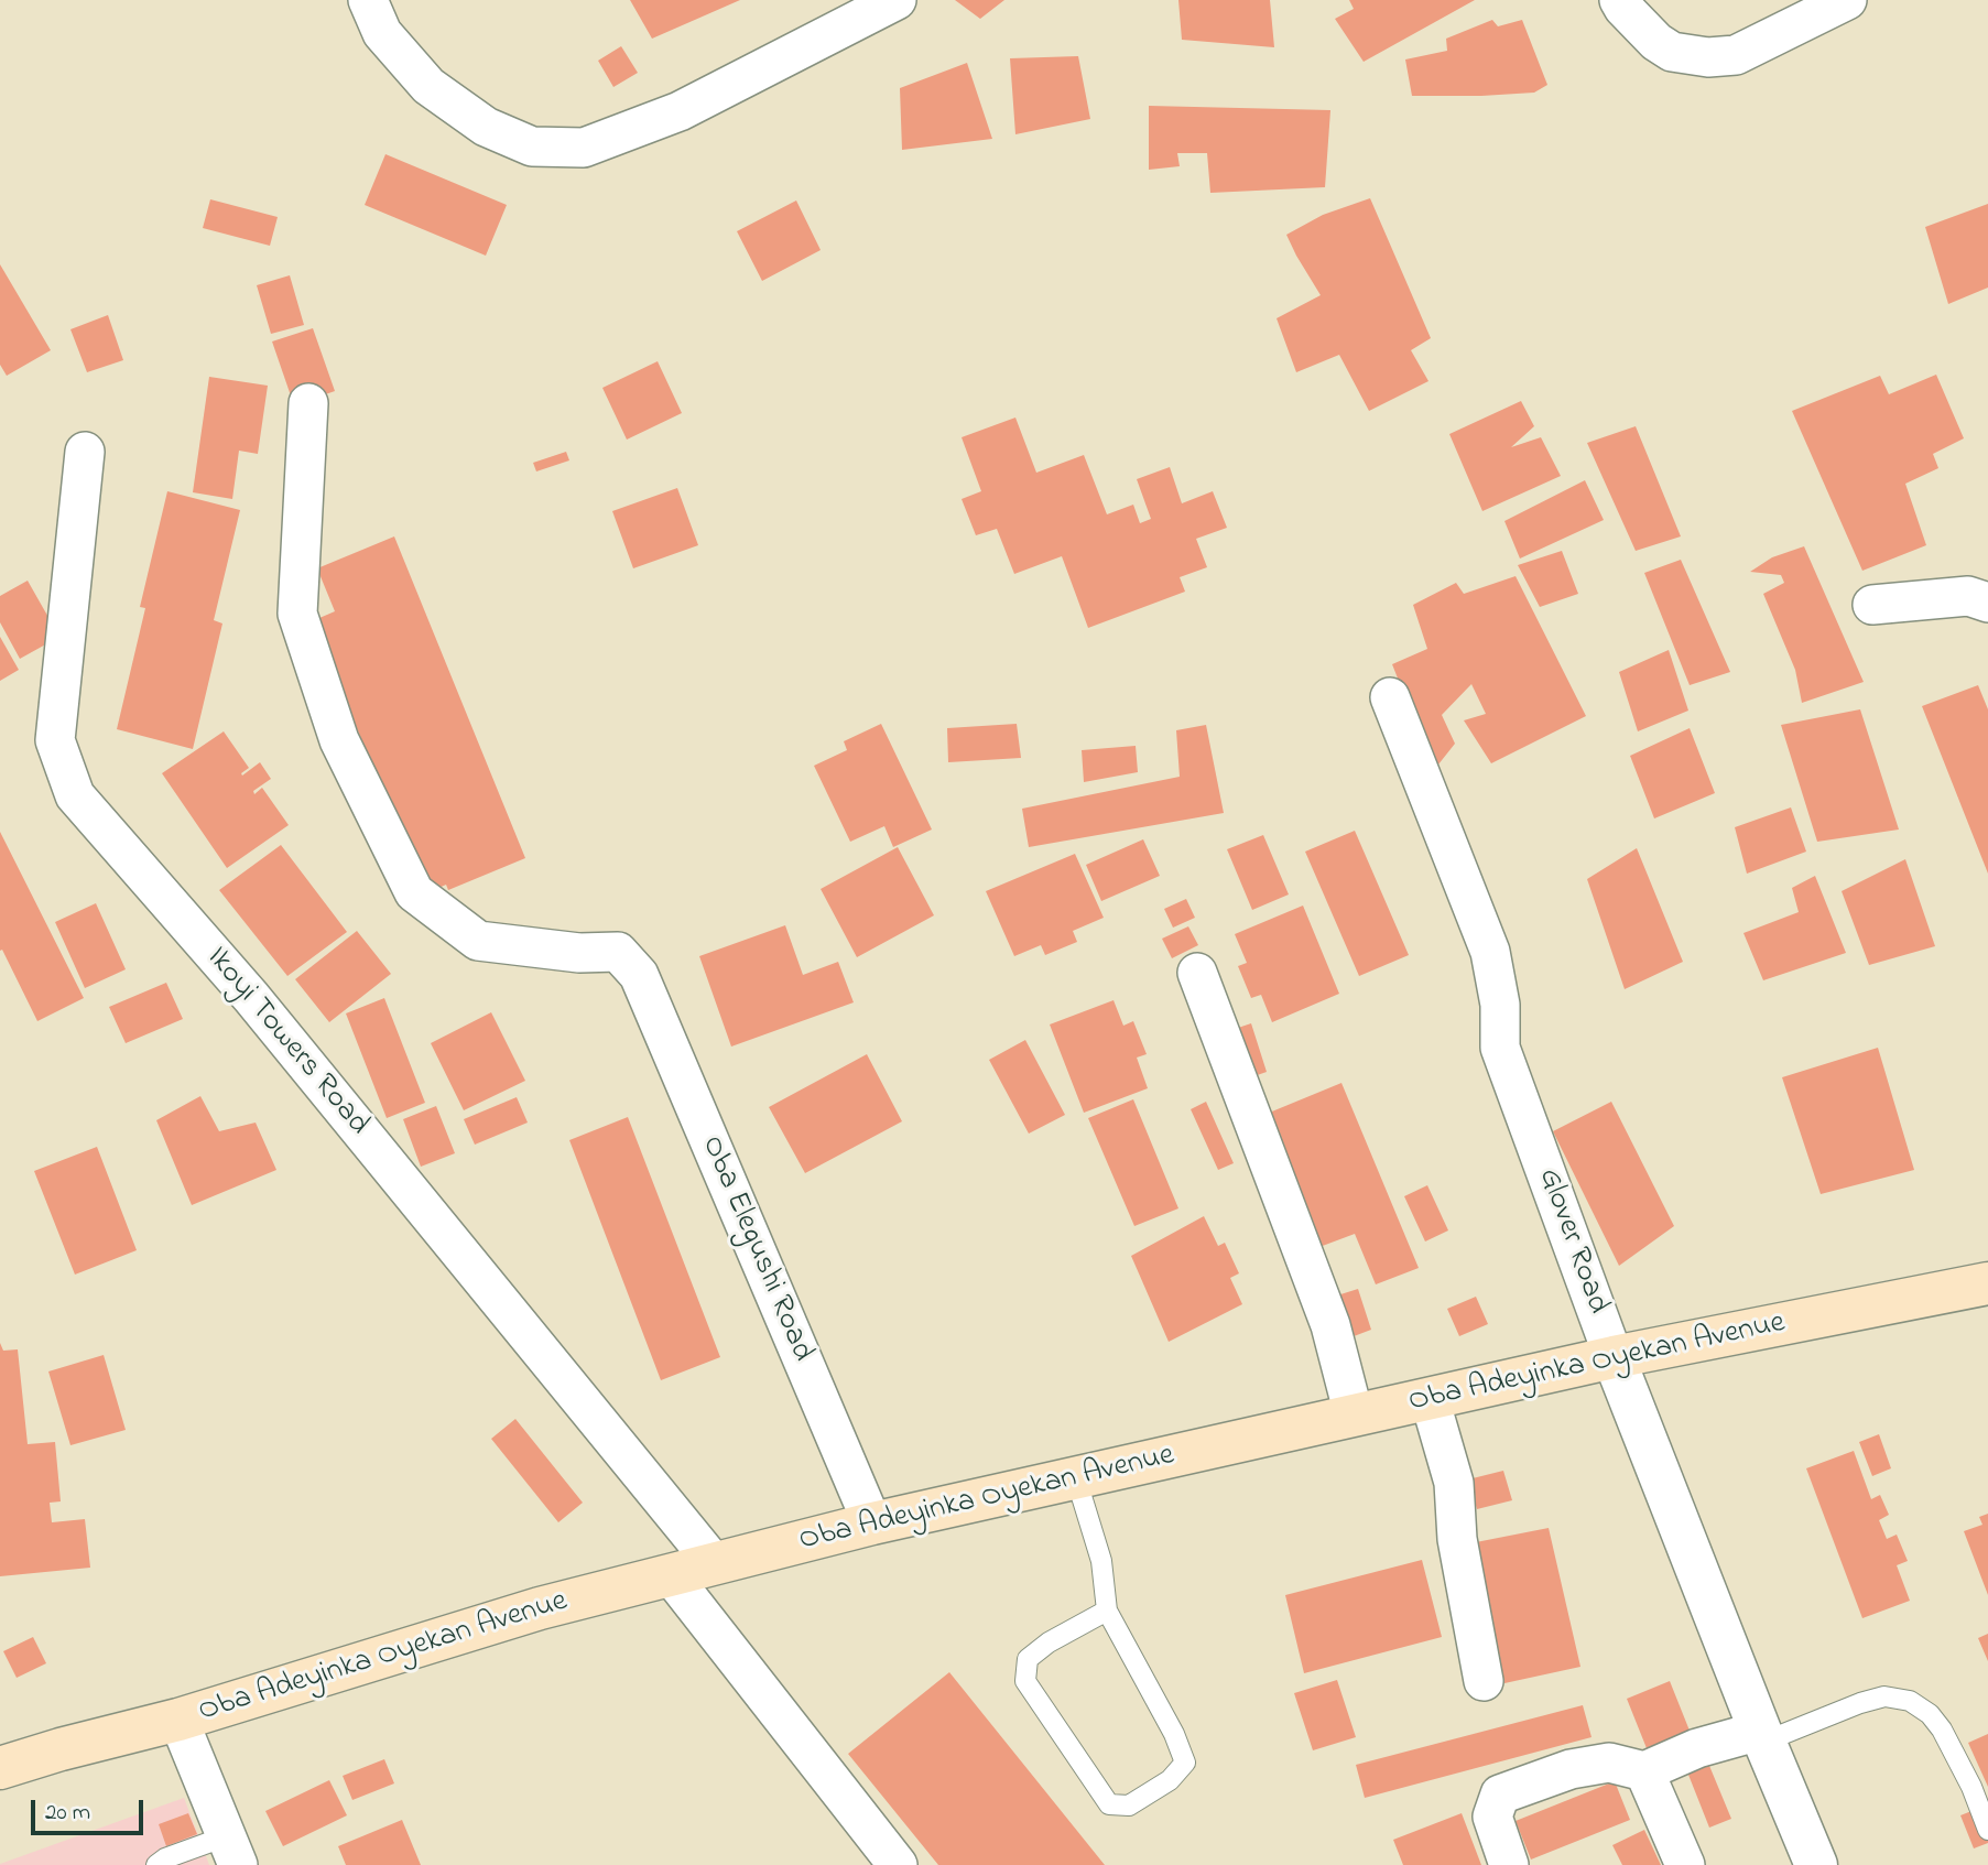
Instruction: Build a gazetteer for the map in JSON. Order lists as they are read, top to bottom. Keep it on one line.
{"streets":{"main road":["Oba Adeyinka Oyekan Avenue"],"street":["Ikoyi Towers Road","Glover Road","Oba Elegushi Road"]},"crossings":[["Ikoyi Towers Road","Oba Adeyinka Oyekan Avenue"],["Glover Road","Oba Adeyinka Oyekan Avenue"],["Oba Elegushi Road","Oba Adeyinka Oyekan Avenue"]],"scale_bar":"20 m"}
